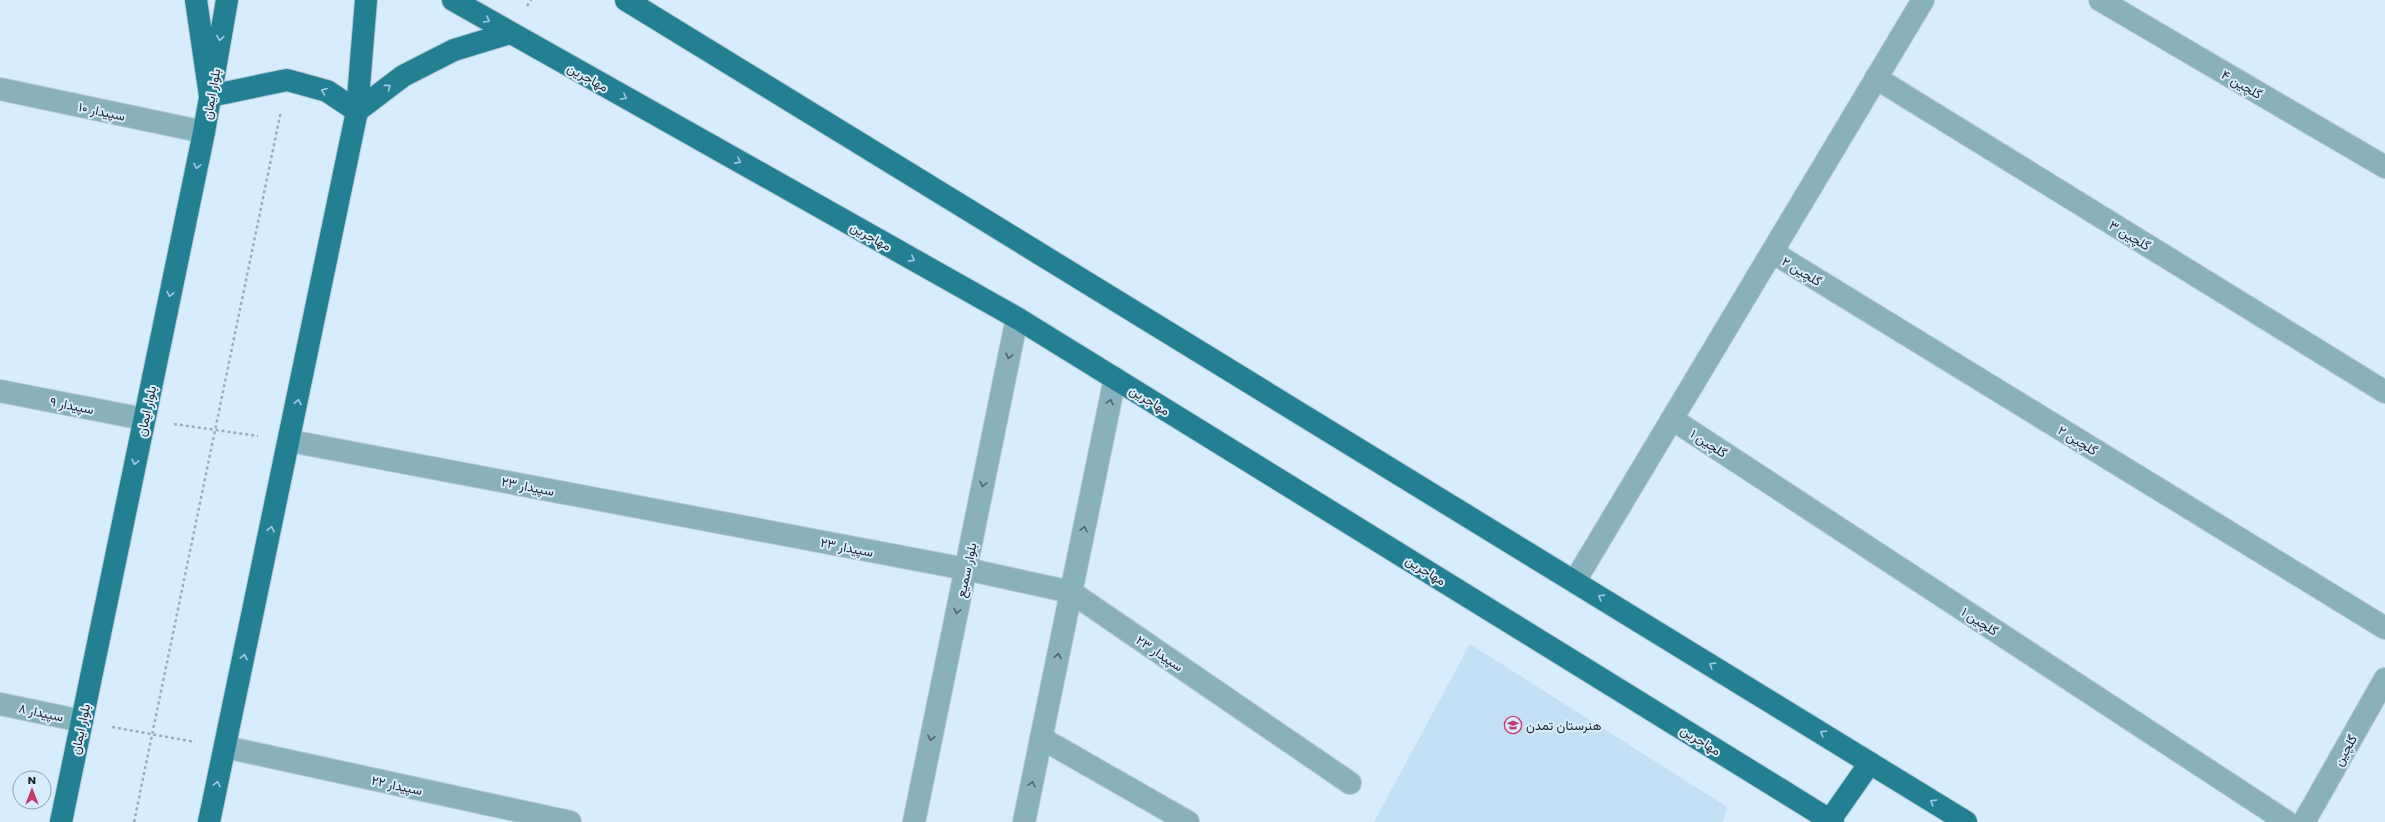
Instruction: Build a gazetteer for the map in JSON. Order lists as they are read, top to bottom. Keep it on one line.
{"streets":{"main road":["مهاجرین","بلوار ایمان"],"street":["گلچین ۴","سپیدار ۱۰","گلچین ۳","گلچین ۲","سپیدار ۹","گلچین ۱","سپیدار ۲۳","بلوار سمیع","سپیدار ۸","گلچین","سپیدار ۲۲"]},"crossings":[["مهاجرین","بلوار سمیع"],["بلوار ایمان","سپیدار ۱۰"],["بلوار ایمان","سپیدار ۹"],["بلوار ایمان","سپیدار ۸"],["سپیدار ۲۳","بلوار سمیع"]],"places":{"school or university":["هنرستان تمدن"]},"north":"top"}
